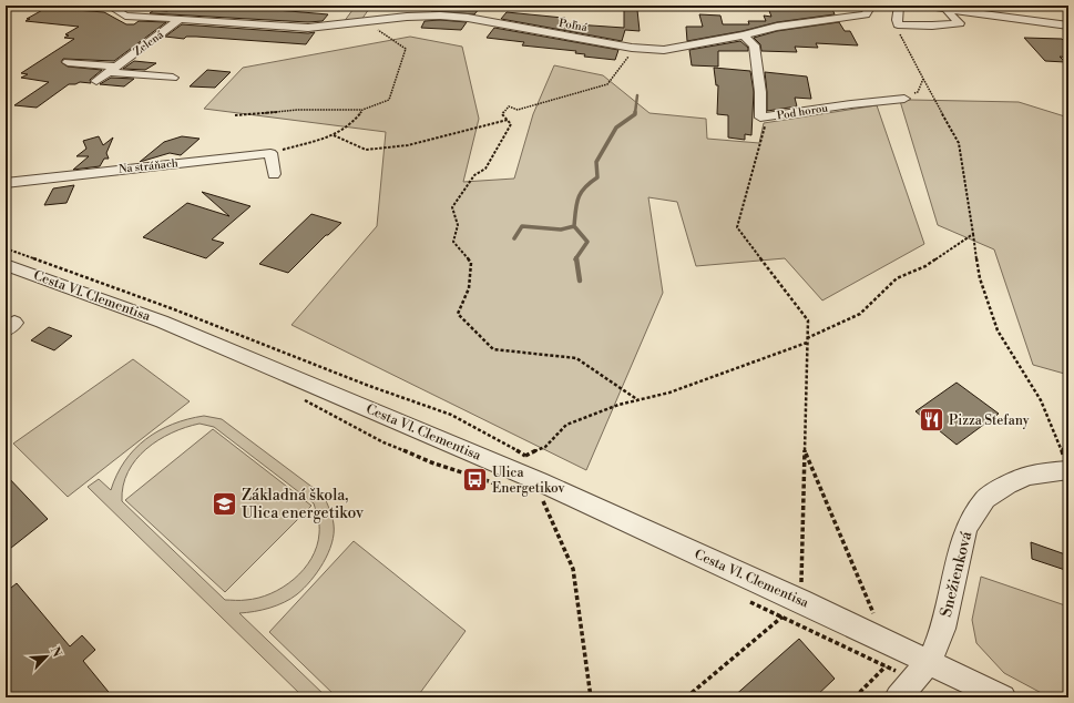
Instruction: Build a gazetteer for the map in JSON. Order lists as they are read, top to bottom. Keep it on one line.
{"streets":{"street":["Poľná","Zelená","Pod horou","Na stráňach","Cesta Vl. Clementisa","Snežienková"]},"crossings":[["Poľná","Zelená"],["Poľná","Pod horou"],["Cesta Vl. Clementisa","Snežienková"]],"places":{"restaurant":["Pizza Stefany"],"bus stop":["Ulica Energetikov"],"school or university":["Základná škola, Ulica energetikov"]},"north":"top right"}
